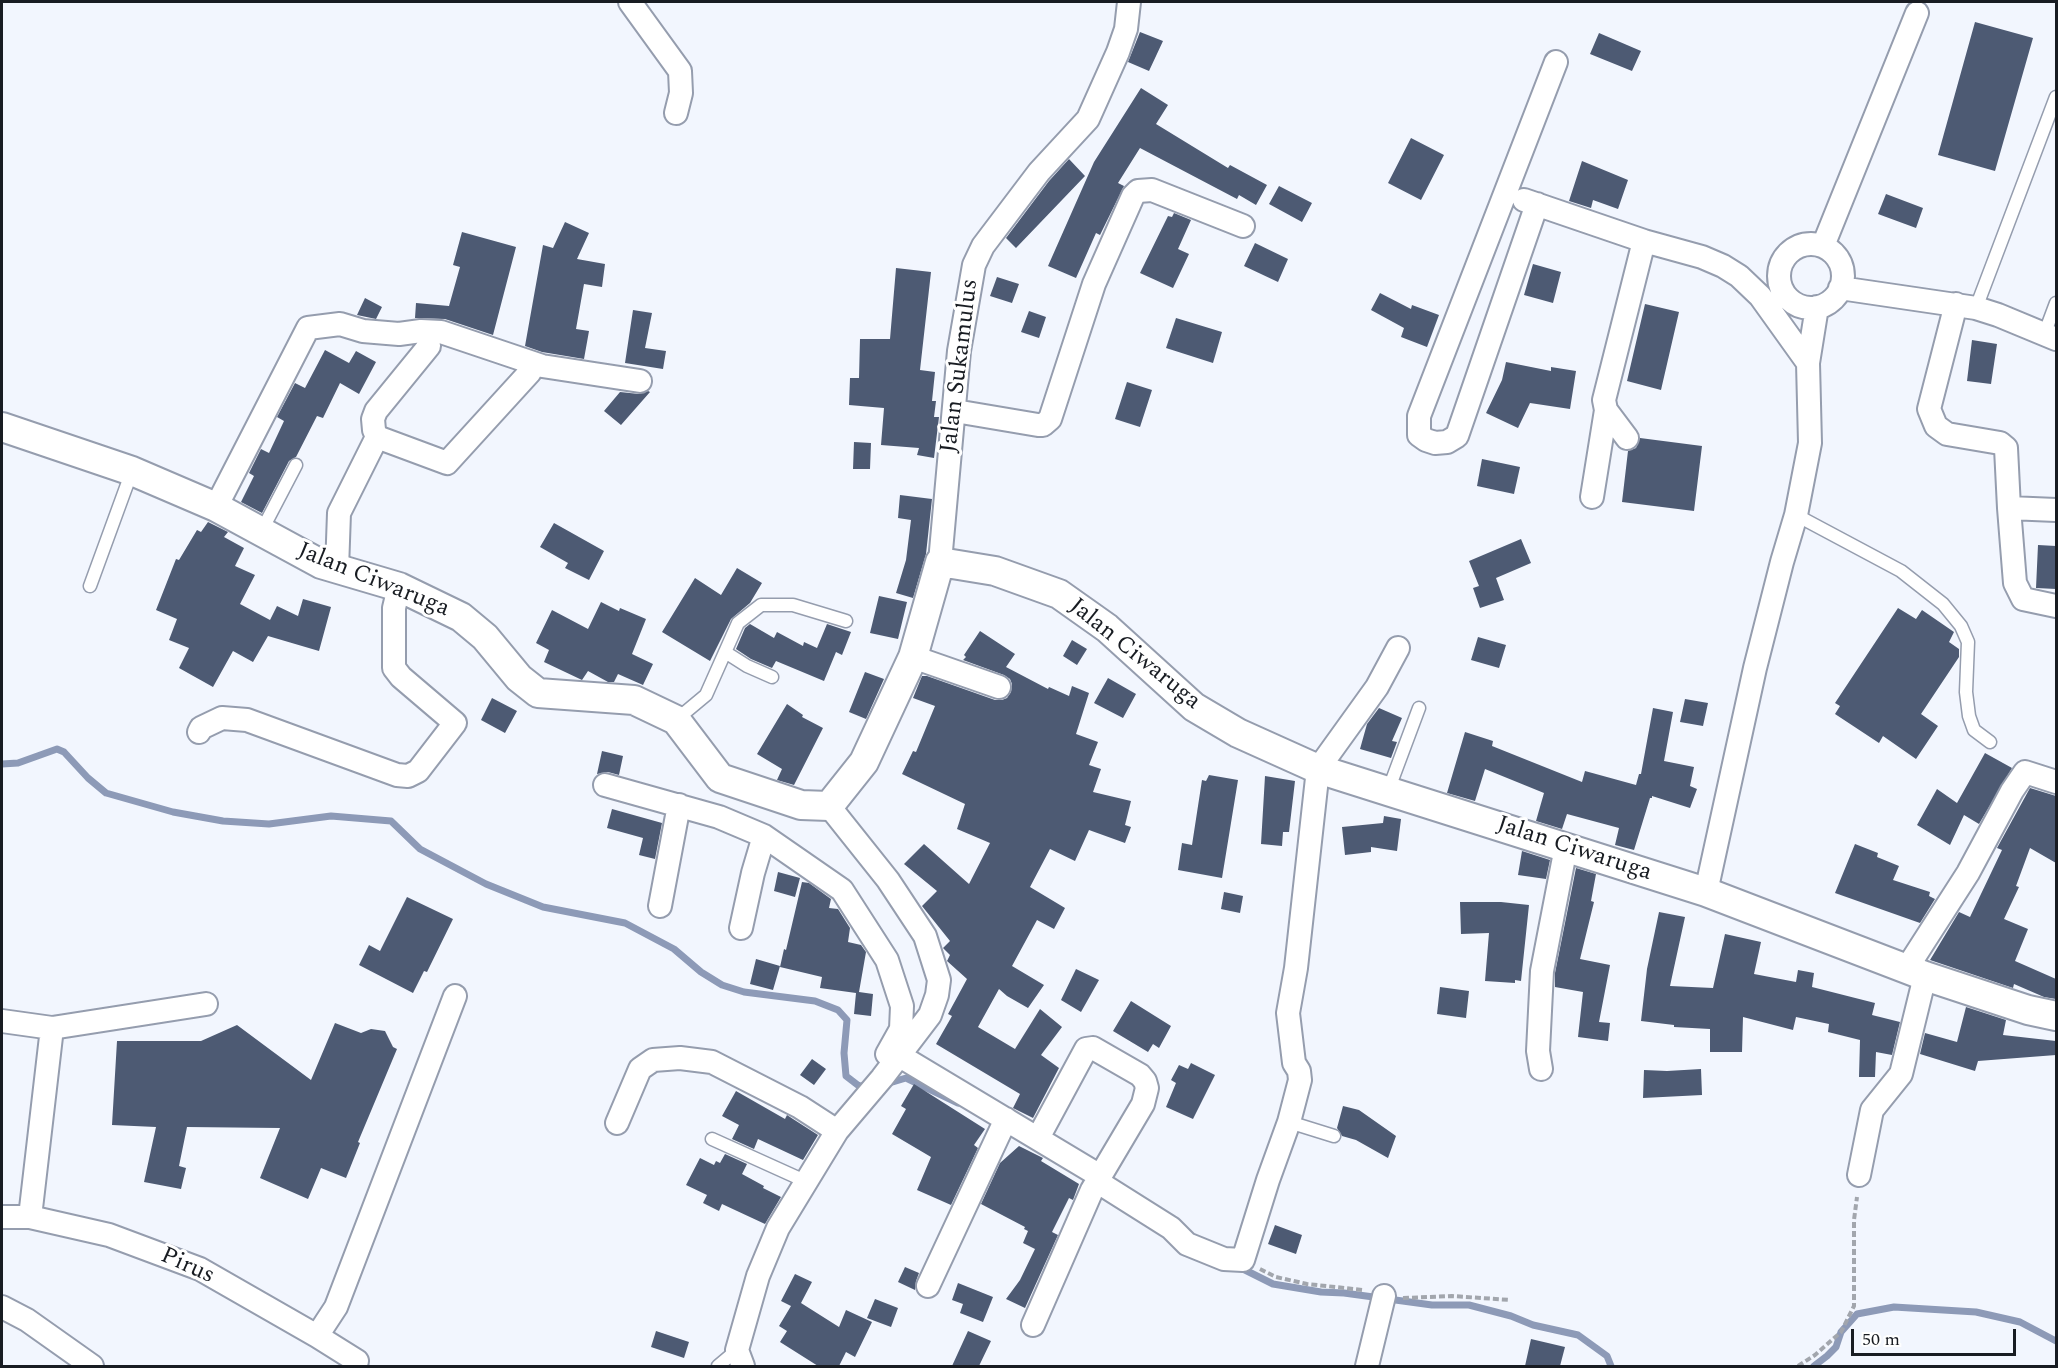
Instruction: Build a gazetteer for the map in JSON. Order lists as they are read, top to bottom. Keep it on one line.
{"streets":{"street":["Jalan Sukamulus","Jalan Ciwaruga","Pirus"]},"crossings":[["Jalan Sukamulus","Jalan Ciwaruga"]],"scale_bar":"50 m"}
